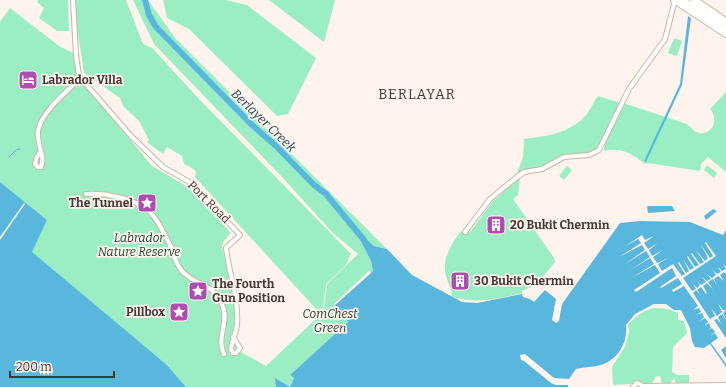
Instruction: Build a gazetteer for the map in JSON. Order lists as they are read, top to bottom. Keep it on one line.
{"streets":{"street":["Port Road"]},"districts":["BERLAYAR"],"water":["Berlayer Creek"],"parks":["Labrador Nature Reserve","ComChest Green"],"places":{"hotel":["Labrador Villa"],"place":["The Tunnel","The Fourth Gun Position","Pillbox"],"building":["20 Bukit Chermin","30 Bukit Chermin"]},"scale_bar":"200 m"}
